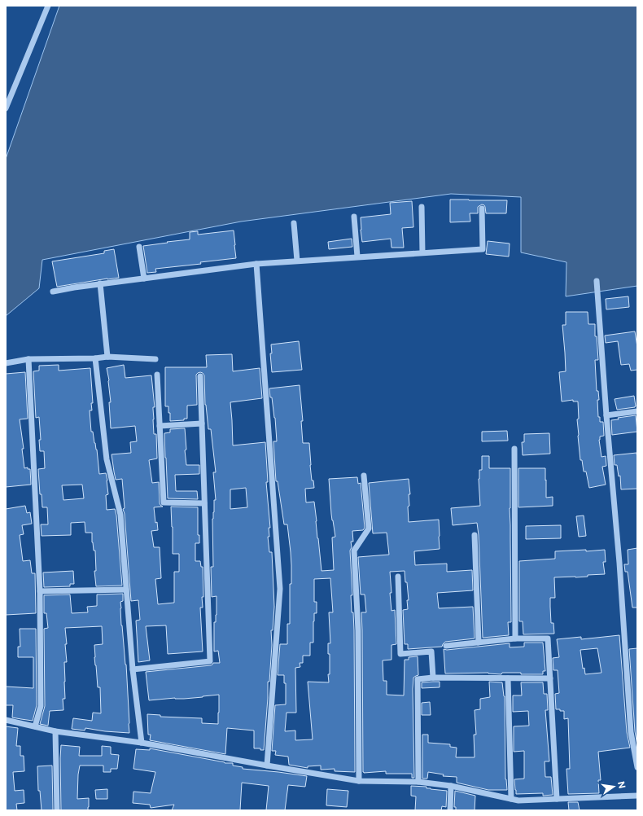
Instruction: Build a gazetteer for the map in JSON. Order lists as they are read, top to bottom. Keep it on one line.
{"north":"right"}
